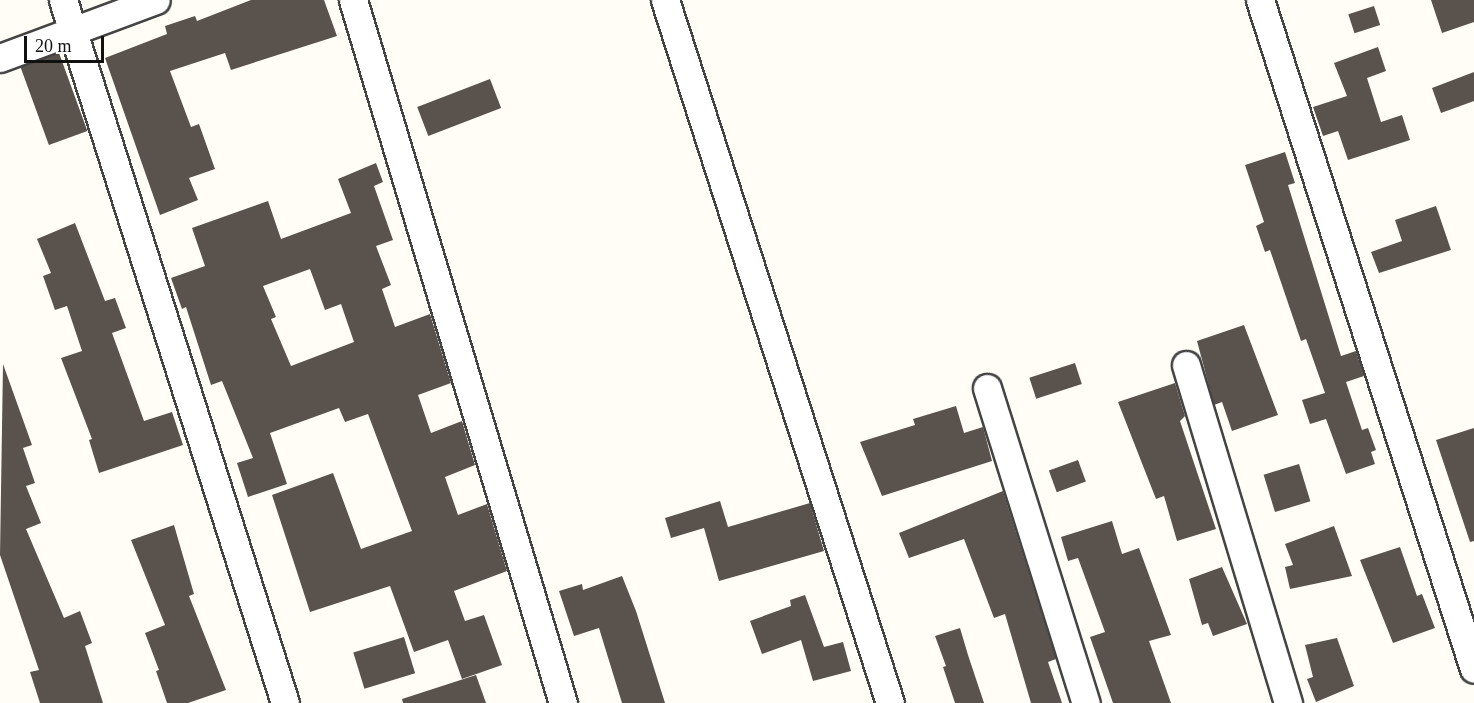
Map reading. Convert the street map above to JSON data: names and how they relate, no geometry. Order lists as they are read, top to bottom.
{
  "scale_bar": "20 m"
}
